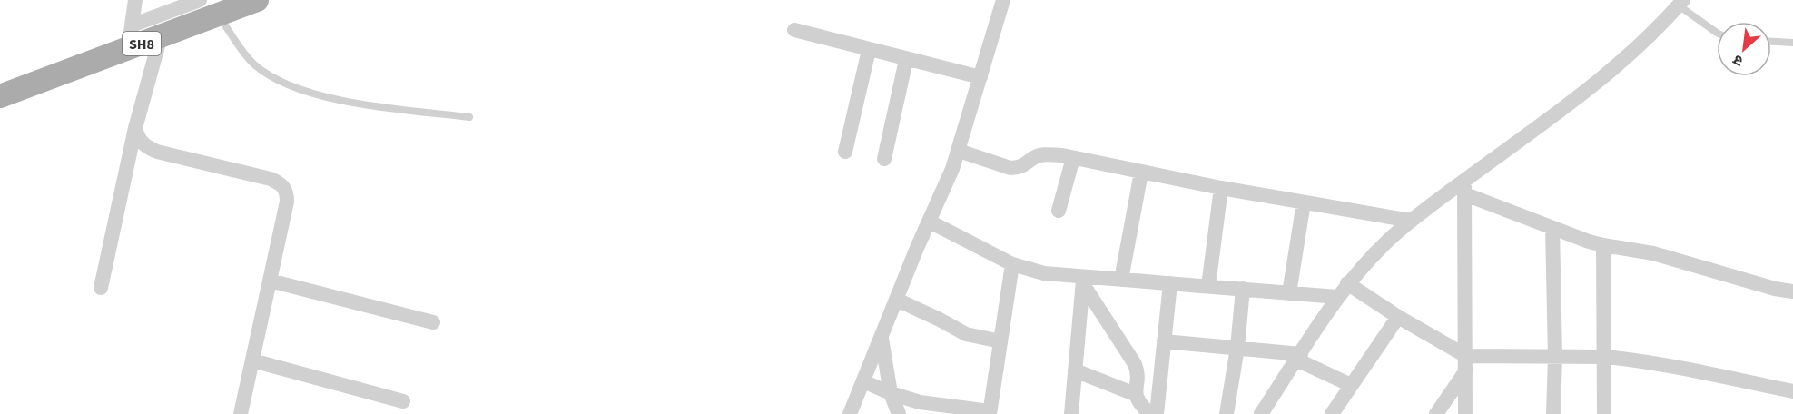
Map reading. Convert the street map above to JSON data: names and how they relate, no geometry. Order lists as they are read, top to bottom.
{
  "streets": {
    "main road": ["SH8"]
  },
  "north": "bottom left"
}
